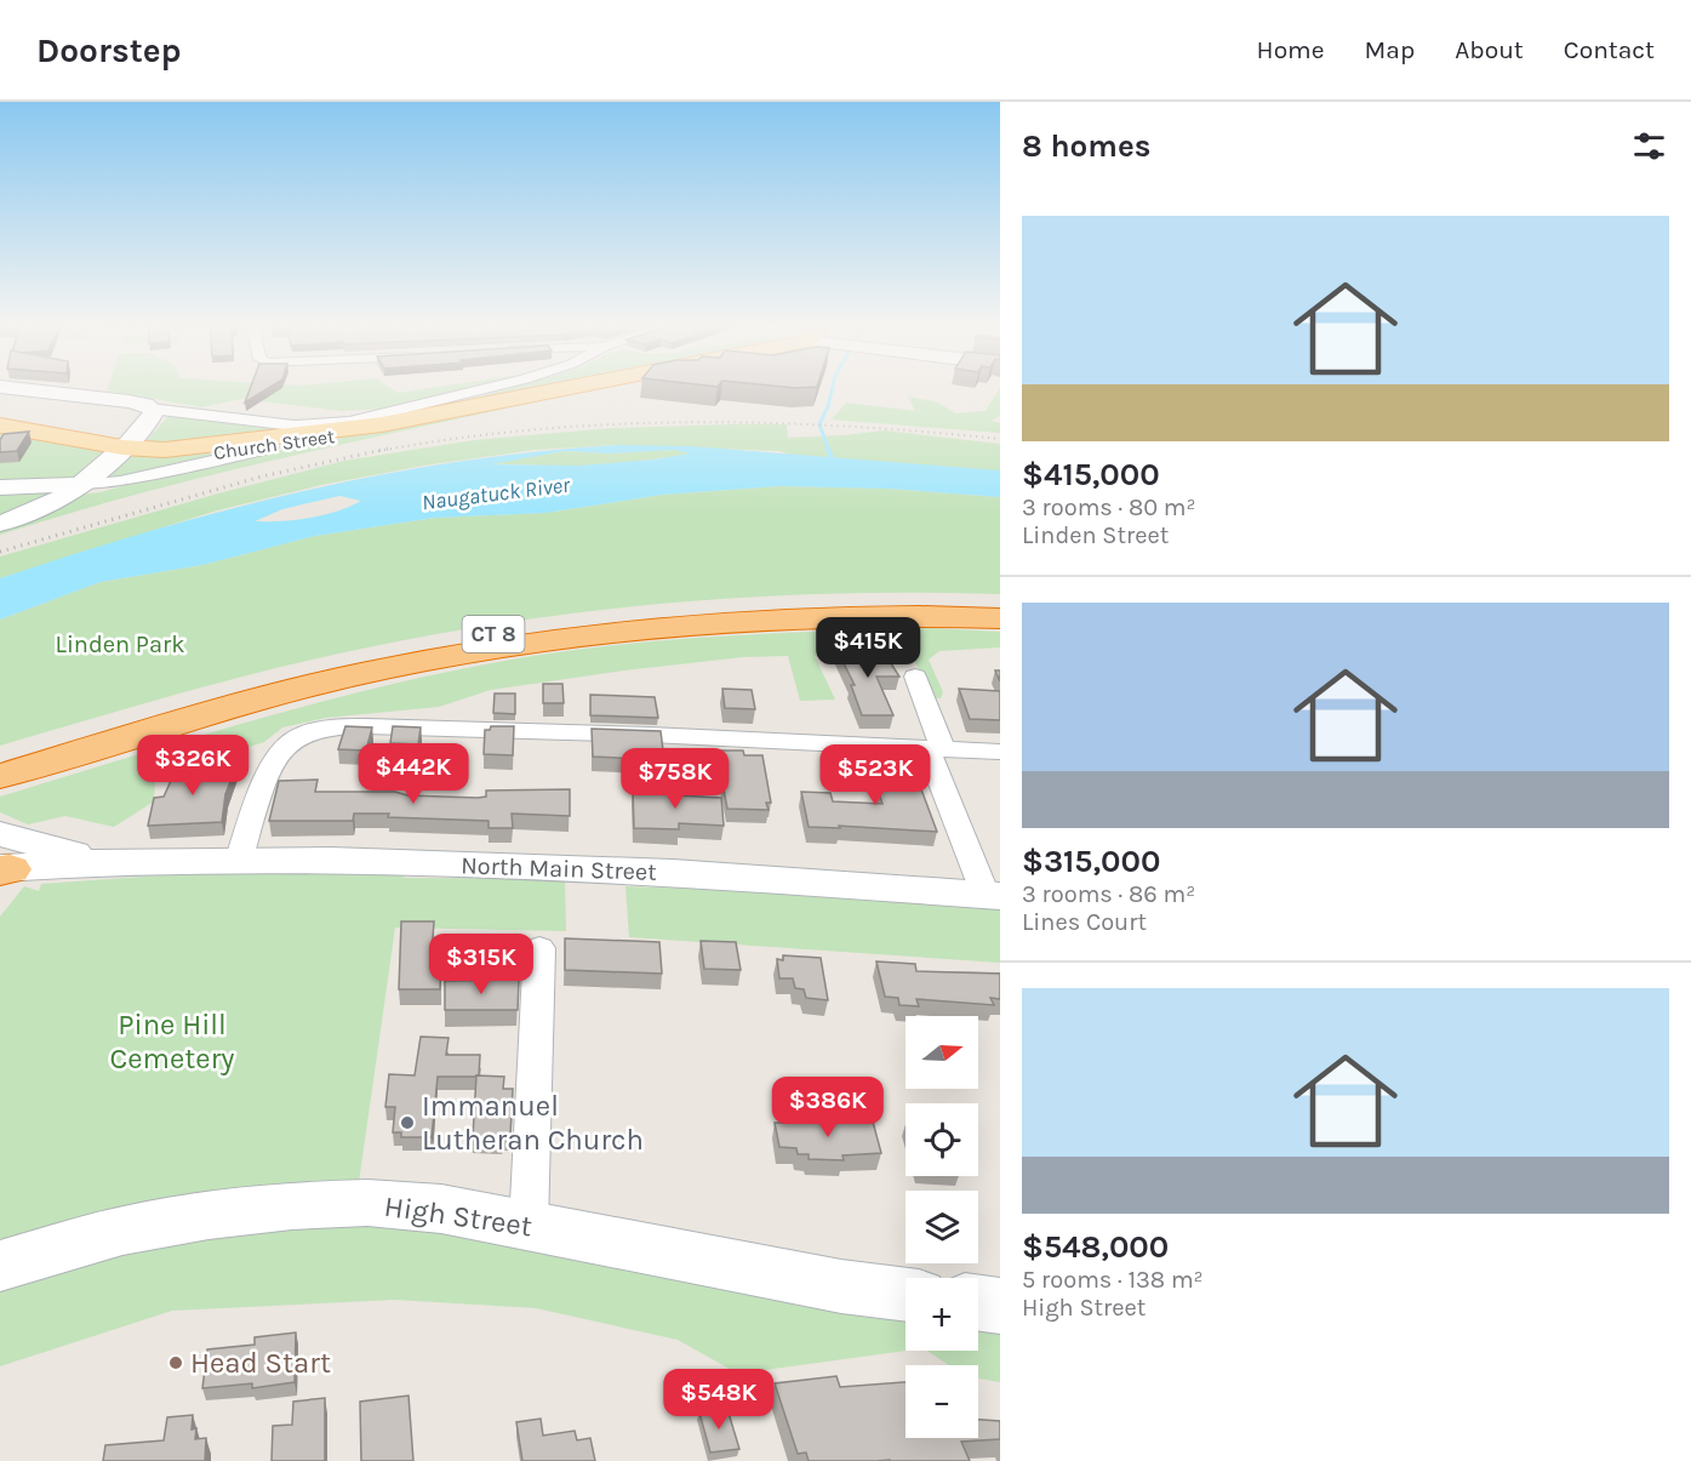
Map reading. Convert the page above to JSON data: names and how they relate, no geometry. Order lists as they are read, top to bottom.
{
  "streets": {
    "highway": ["CT 8"],
    "main road": ["Church Street"],
    "street": ["North Main Street", "High Street"]
  },
  "water": ["Naugatuck River"],
  "parks": ["Linden Park", "Pine Hill Cemetery"],
  "places": ["Immanuel Lutheran Church", "Head Start"],
  "north": "right",
  "page": {
    "header": "Doorstep",
    "nav": [
      "Home",
      "Map",
      "About",
      "Contact"
    ],
    "heading": "8 homes",
    "list": [
      {
        "name": "$415,000",
        "note": "3 rooms · 80 m² · Linden Street"
      },
      {
        "name": "$315,000",
        "note": "3 rooms · 86 m² · Lines Court"
      },
      {
        "name": "$548,000",
        "note": "5 rooms · 138 m² · High Street"
      }
    ],
    "price": [
      "$415K",
      "$326K",
      "$442K",
      "$523K",
      "$758K",
      "$315K",
      "$386K",
      "$548K"
    ],
    "map_buttons": ["+", "−"]
  }
}
